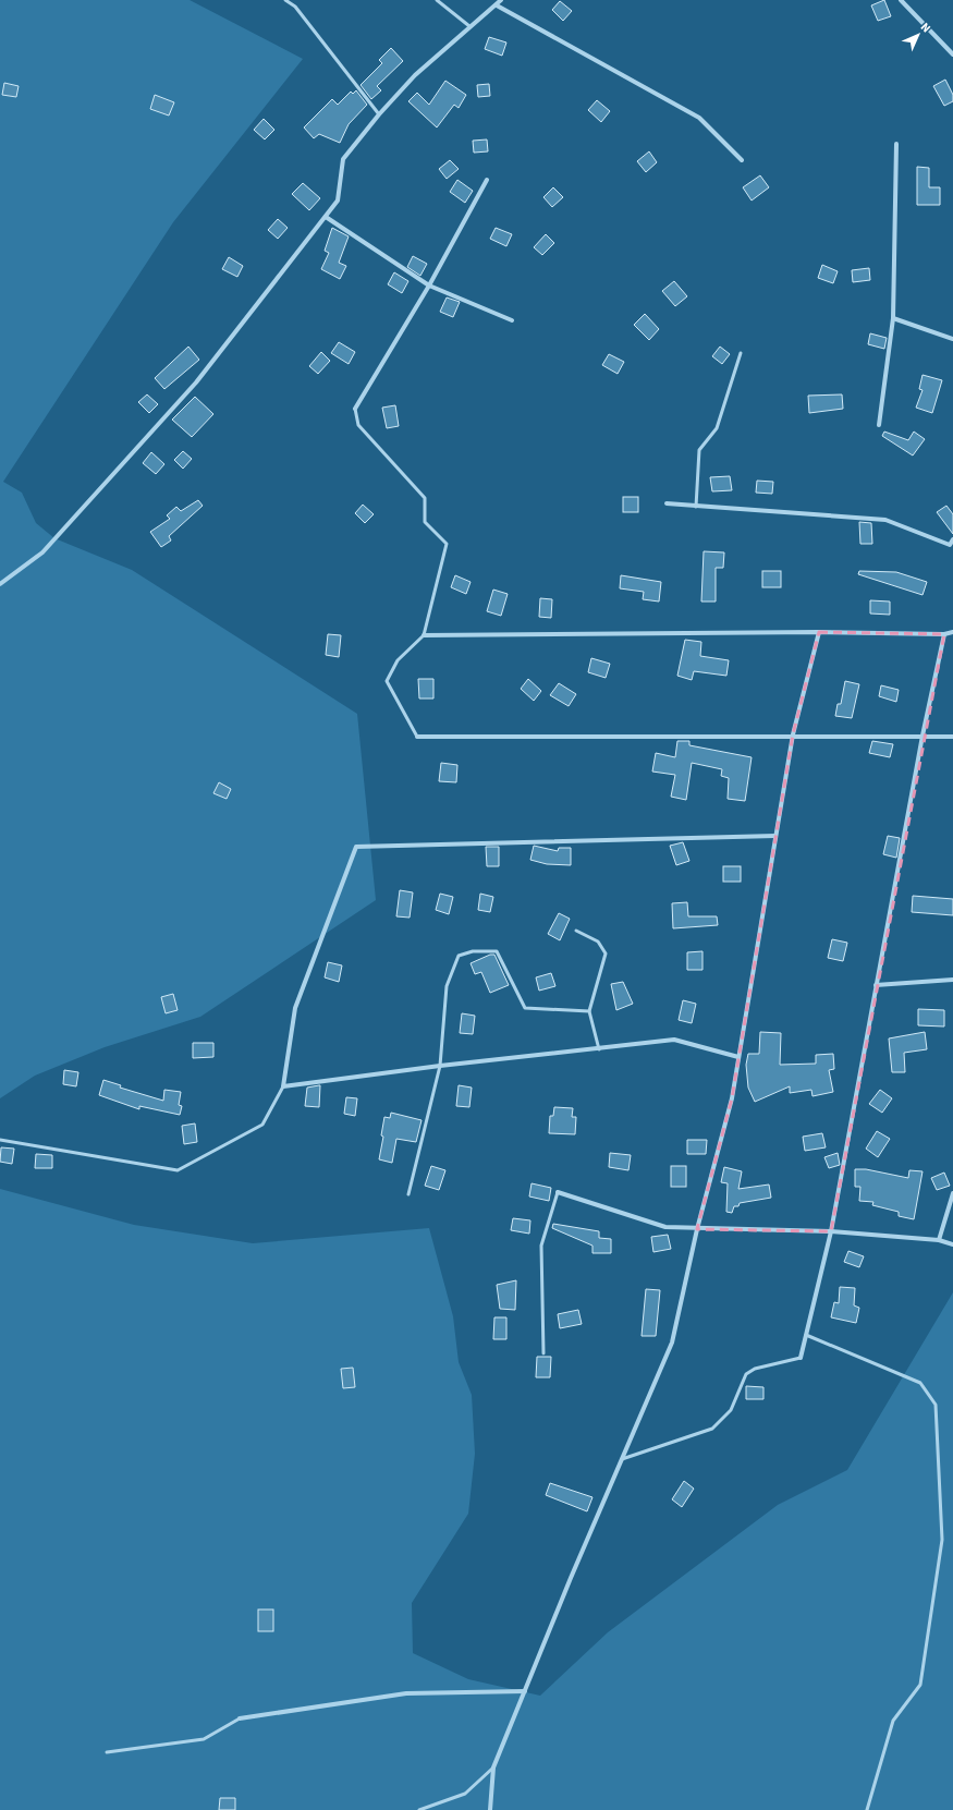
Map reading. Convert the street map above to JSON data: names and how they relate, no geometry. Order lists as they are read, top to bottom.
{
  "north": "top right"
}
